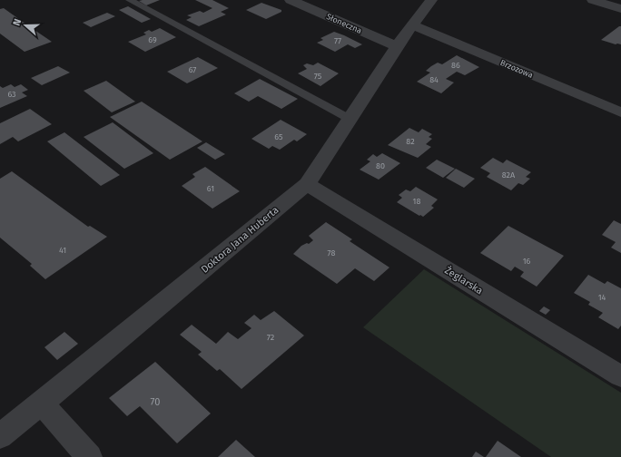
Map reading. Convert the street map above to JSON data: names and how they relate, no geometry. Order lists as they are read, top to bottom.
{
  "streets": {
    "street": [
      "Słoneczna",
      "Brzozowa",
      "Doktora Jana Huberta",
      "Żeglarska"
    ]
  },
  "crossings": [
    ["Słoneczna", "Doktora Jana Huberta"],
    ["Brzozowa", "Doktora Jana Huberta"],
    ["Doktora Jana Huberta", "Żeglarska"]
  ],
  "house_numbers": [
    "69",
    "77",
    "86",
    "67",
    "75",
    "84",
    "63",
    "65",
    "82",
    "80",
    "82A",
    "61",
    "18",
    "41",
    "78",
    "16",
    "14",
    "72",
    "70"
  ],
  "north": "left"
}
